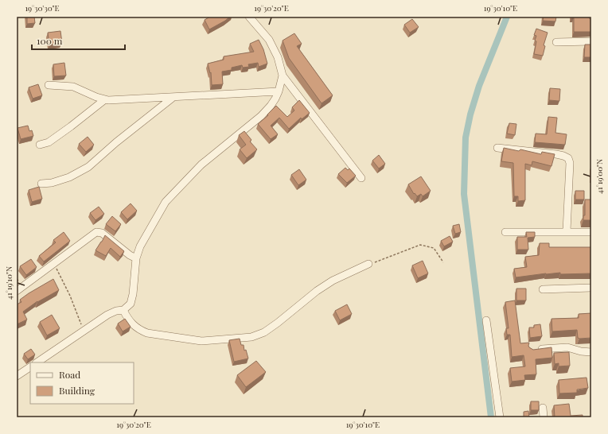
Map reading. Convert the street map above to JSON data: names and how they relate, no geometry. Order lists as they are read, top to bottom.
{
  "legend": ["Road", "Building"],
  "scale_bar": "100 m",
  "coordinates": [
    "19°30'30\"E",
    "19°30'20\"E",
    "19°30'10\"E",
    "41°19'00\"N",
    "41°19'10\"N"
  ]
}
